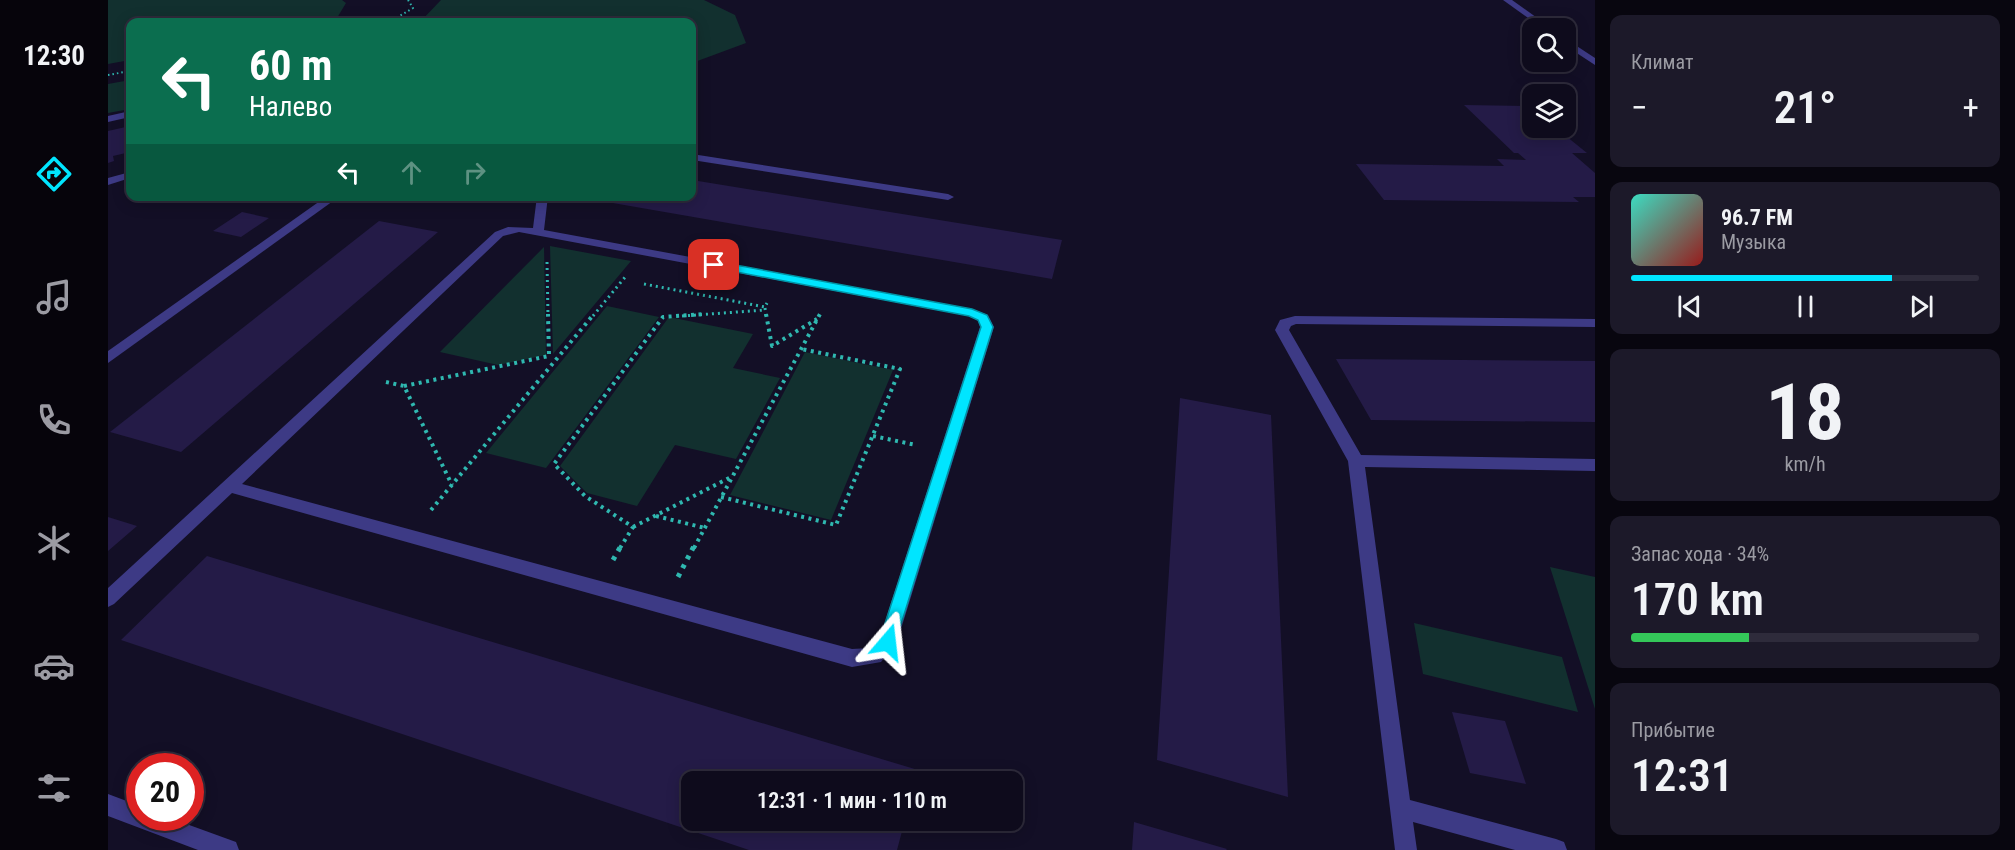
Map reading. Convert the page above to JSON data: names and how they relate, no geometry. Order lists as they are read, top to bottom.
{
  "page": {
    "tabs": "12:30",
    "tile": [
      "Климат",
      ["18", "km/h"],
      ["Запас хода · 34%", "170 km"],
      ["Прибытие", "12:31"]
    ],
    "turn": ["60 m", "Налево"],
    "heat": ["−", "21°", "+"],
    "song": ["96.7 FM", "Музыка"],
    "limit": "20",
    "trip": "12:31 · 1 мин · 110 m"
  }
}
